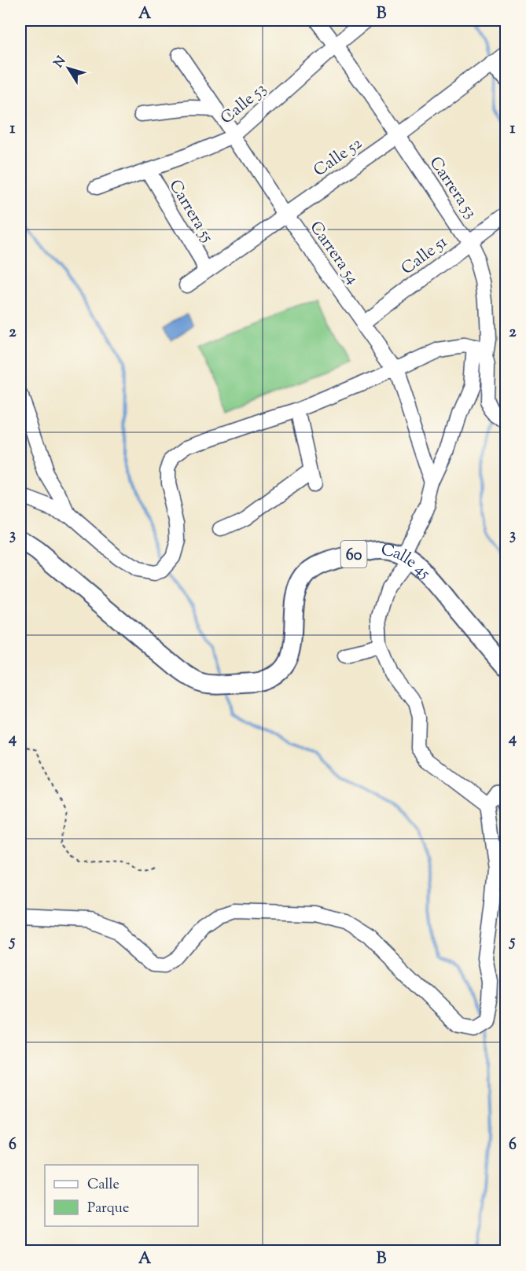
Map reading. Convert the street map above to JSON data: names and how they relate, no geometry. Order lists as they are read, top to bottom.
{
  "streets": {
    "main road": ["60", "Calle 45"],
    "street": [
      "Calle 53",
      "Calle 52",
      "Carrera 53",
      "Carrera 55",
      "Carrera 54",
      "Calle 51"
    ]
  },
  "crossings": [
    ["Calle 53", "Carrera 53"],
    ["Calle 53", "Carrera 55"],
    ["Calle 53", "Carrera 54"],
    ["Calle 52", "Carrera 53"],
    ["Calle 52", "Carrera 55"],
    ["Calle 52", "Carrera 54"],
    ["Carrera 53", "Calle 51"],
    ["Carrera 54", "Calle 51"]
  ],
  "legend": ["Calle", "Parque"],
  "north": "top left",
  "grid": {
    "columns": ["A", "B"],
    "rows": [
      "1",
      "2",
      "3",
      "4",
      "5",
      "6"
    ]
  }
}
